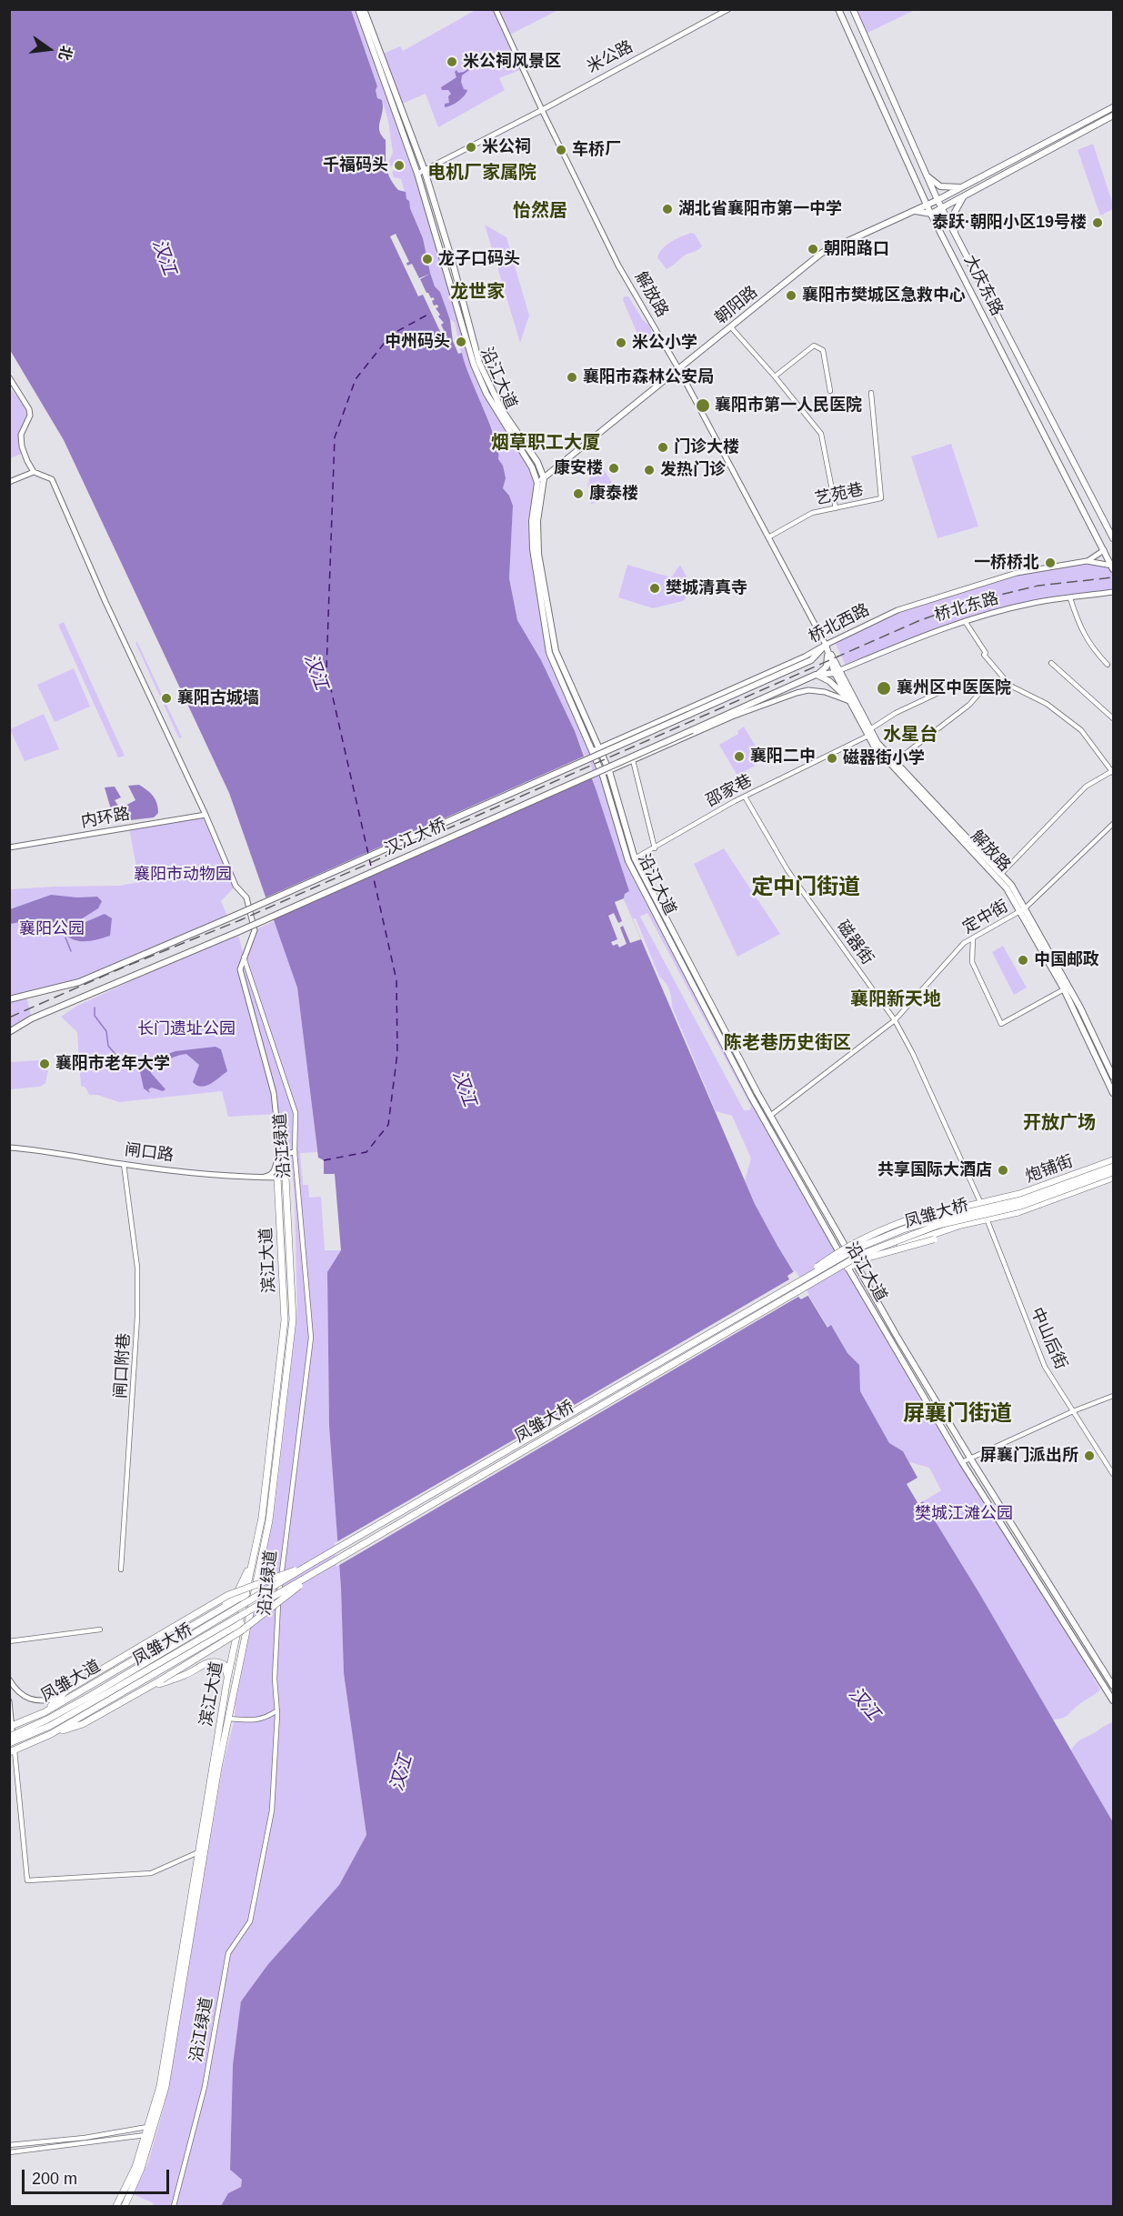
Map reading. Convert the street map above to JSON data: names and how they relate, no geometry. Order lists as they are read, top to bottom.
{
  "streets": {
    "main road": [
      "大庆东路",
      "解放路",
      "朝阳路",
      "沿江大道",
      "汉江大桥",
      "炮铺街",
      "凤雏大桥",
      "滨江大道",
      "凤雏大道"
    ],
    "street": [
      "米公路",
      "艺苑巷",
      "桥北东路",
      "桥北西路",
      "邵家巷",
      "内环路",
      "定中街",
      "磁器街",
      "沿江绿道",
      "闸口路",
      "中山后街",
      "闸口附巷"
    ]
  },
  "crossings": [
    ["米公路", "解放路"],
    ["米公路", "沿江大道"],
    ["大庆东路", "朝阳路"],
    ["大庆东路", "桥北西路"],
    ["解放路", "朝阳路"],
    ["解放路", "艺苑巷"],
    ["解放路", "桥北东路"],
    ["解放路", "桥北西路"],
    ["解放路", "邵家巷"],
    ["解放路", "汉江大桥"],
    ["解放路", "定中街"],
    ["朝阳路", "沿江大道"],
    ["沿江大道", "桥北西路"],
    ["沿江大道", "邵家巷"],
    ["沿江大道", "定中街"],
    ["沿江大道", "炮铺街"],
    ["桥北东路", "汉江大桥"],
    ["桥北西路", "汉江大桥"],
    ["邵家巷", "磁器街"],
    ["定中街", "磁器街"],
    ["磁器街", "炮铺街"],
    ["磁器街", "中山后街"],
    ["闸口路", "滨江大道"],
    ["闸口路", "闸口附巷"],
    ["炮铺街", "中山后街"],
    ["滨江大道", "凤雏大道"]
  ],
  "districts": [
    "电机厂家属院",
    "怡然居",
    "龙世家",
    "烟草职工大厦",
    "水星台",
    "定中门街道",
    "襄阳新天地",
    "陈老巷历史街区",
    "开放广场",
    "屏襄门街道"
  ],
  "water": ["汉江"],
  "parks": [
    "襄阳市动物园",
    "襄阳公园",
    "长门遗址公园",
    "樊城江滩公园"
  ],
  "places": [
    "米公祠风景区",
    "米公祠",
    "车桥厂",
    "千福码头",
    "湖北省襄阳市第一中学",
    "泰跃·朝阳小区19号楼",
    "朝阳路口",
    "龙子口码头",
    "襄阳市樊城区急救中心",
    "中州码头",
    "米公小学",
    "襄阳市森林公安局",
    "襄阳市第一人民医院",
    "门诊大楼",
    "康安楼",
    "发热门诊",
    "康泰楼",
    "一桥桥北",
    "樊城清真寺",
    "襄州区中医医院",
    "襄阳古城墙",
    "襄阳二中",
    "磁器街小学",
    "中国邮政",
    "襄阳市老年大学",
    "共享国际大酒店",
    "屏襄门派出所"
  ],
  "scale_bar": "200 m",
  "north": "right"
}
